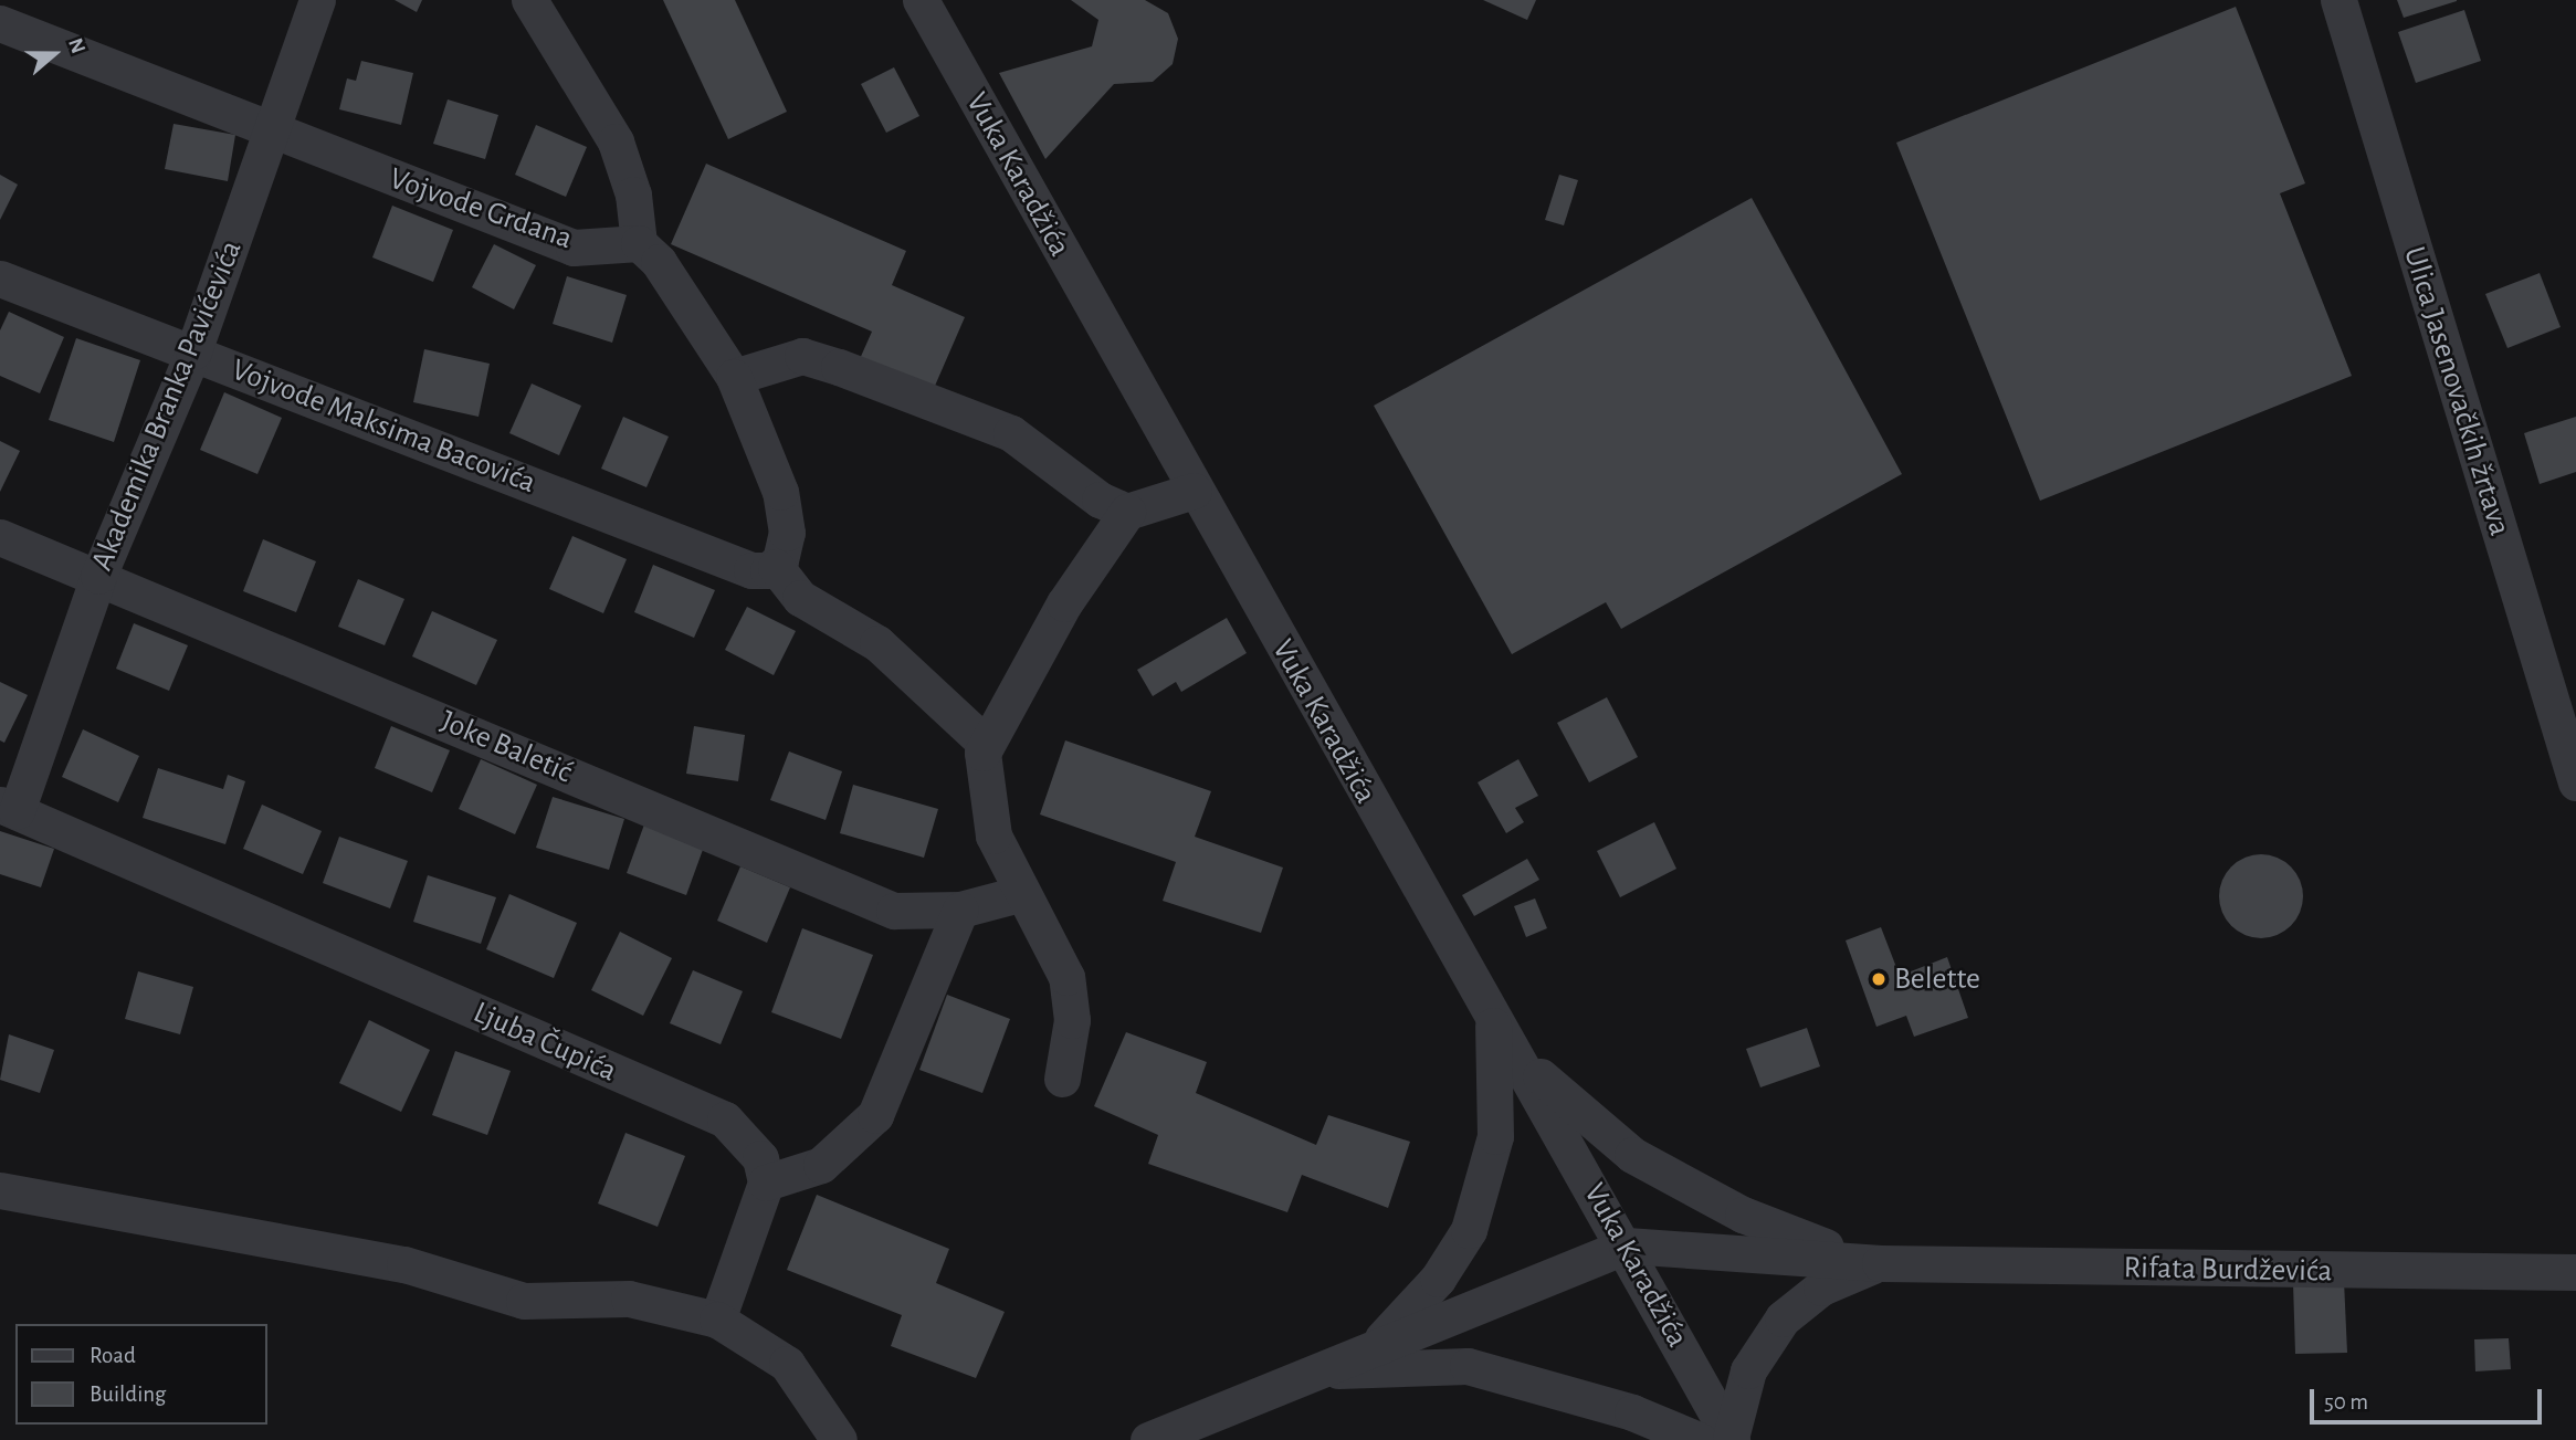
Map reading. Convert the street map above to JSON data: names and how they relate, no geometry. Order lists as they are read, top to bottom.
{
  "streets": {
    "street": [
      "Vuka Karadžića",
      "Vojvode Grdana",
      "Ulica Jasenovačkih žrtava",
      "Akademika Branka Pavićevića",
      "Vojvode Maksima Bacovića",
      "Joke Baletić",
      "Ljuba Čupića",
      "Rifata Burdževića"
    ]
  },
  "crossings": [
    ["Vojvode Grdana", "Akademika Branka Pavićevića"],
    ["Akademika Branka Pavićevića", "Vojvode Maksima Bacovića"],
    ["Akademika Branka Pavićevića", "Joke Baletić"],
    ["Akademika Branka Pavićevića", "Ljuba Čupića"]
  ],
  "places": ["Belette"],
  "legend": ["Road", "Building"],
  "scale_bar": "50 m",
  "north": "right"
}
